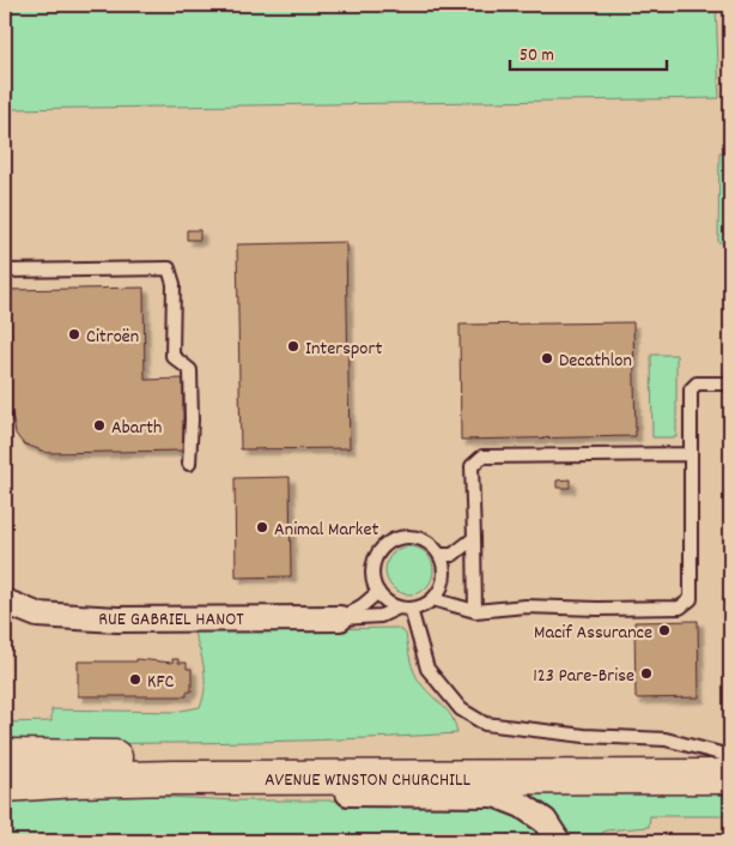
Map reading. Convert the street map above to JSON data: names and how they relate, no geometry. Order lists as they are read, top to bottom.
{
  "streets": {
    "main road": ["AVENUE WINSTON CHURCHILL"],
    "street": ["RUE GABRIEL HANOT"]
  },
  "places": [
    "Citroën",
    "Intersport",
    "Decathlon",
    "Abarth",
    "Animal Market",
    "Macif Assurance",
    "123 Pare-Brise",
    "KFC"
  ],
  "scale_bar": "50 m"
}
